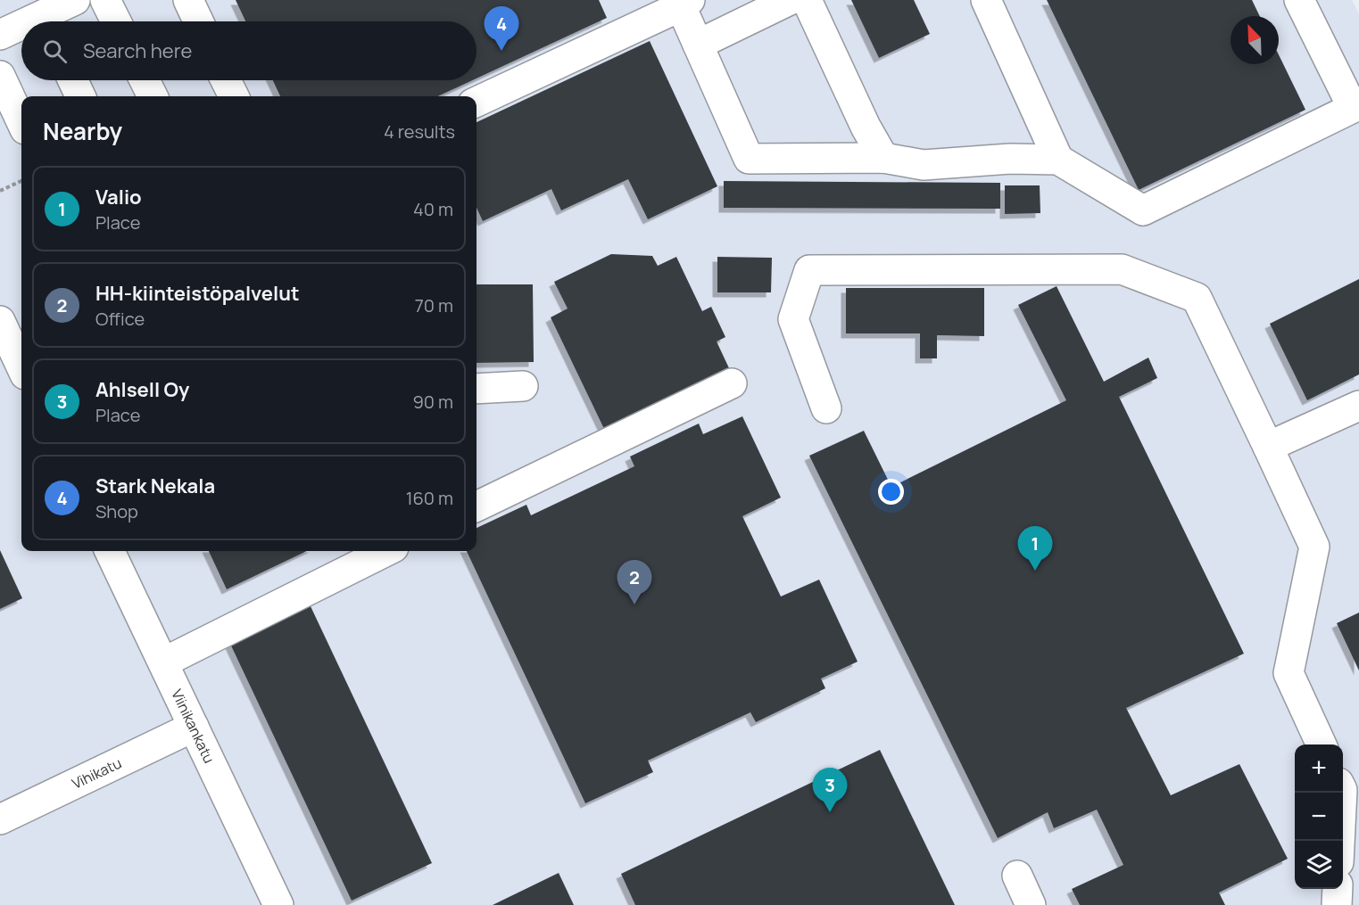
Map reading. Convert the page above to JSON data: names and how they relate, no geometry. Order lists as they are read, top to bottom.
{
  "streets": {
    "main road": ["Viinikankatu", "Vihikatu"]
  },
  "crossings": [
    ["Viinikankatu", "Vihikatu"]
  ],
  "north": "top left",
  "page": {
    "pins": [
      "4",
      "1",
      "2",
      "3"
    ],
    "search": "Search here",
    "heading": ["Nearby", "4 results"],
    "list": [
      {
        "mark": "1",
        "name": "Valio",
        "note": "Place",
        "value": "40 m"
      },
      {
        "mark": "2",
        "name": "HH-kiinteistöpalvelut",
        "note": "Office",
        "value": "70 m"
      },
      {
        "mark": "3",
        "name": "Ahlsell Oy",
        "note": "Place",
        "value": "90 m"
      },
      {
        "mark": "4",
        "name": "Stark Nekala",
        "note": "Shop",
        "value": "160 m"
      }
    ],
    "map_buttons": ["+", "−"]
  }
}
